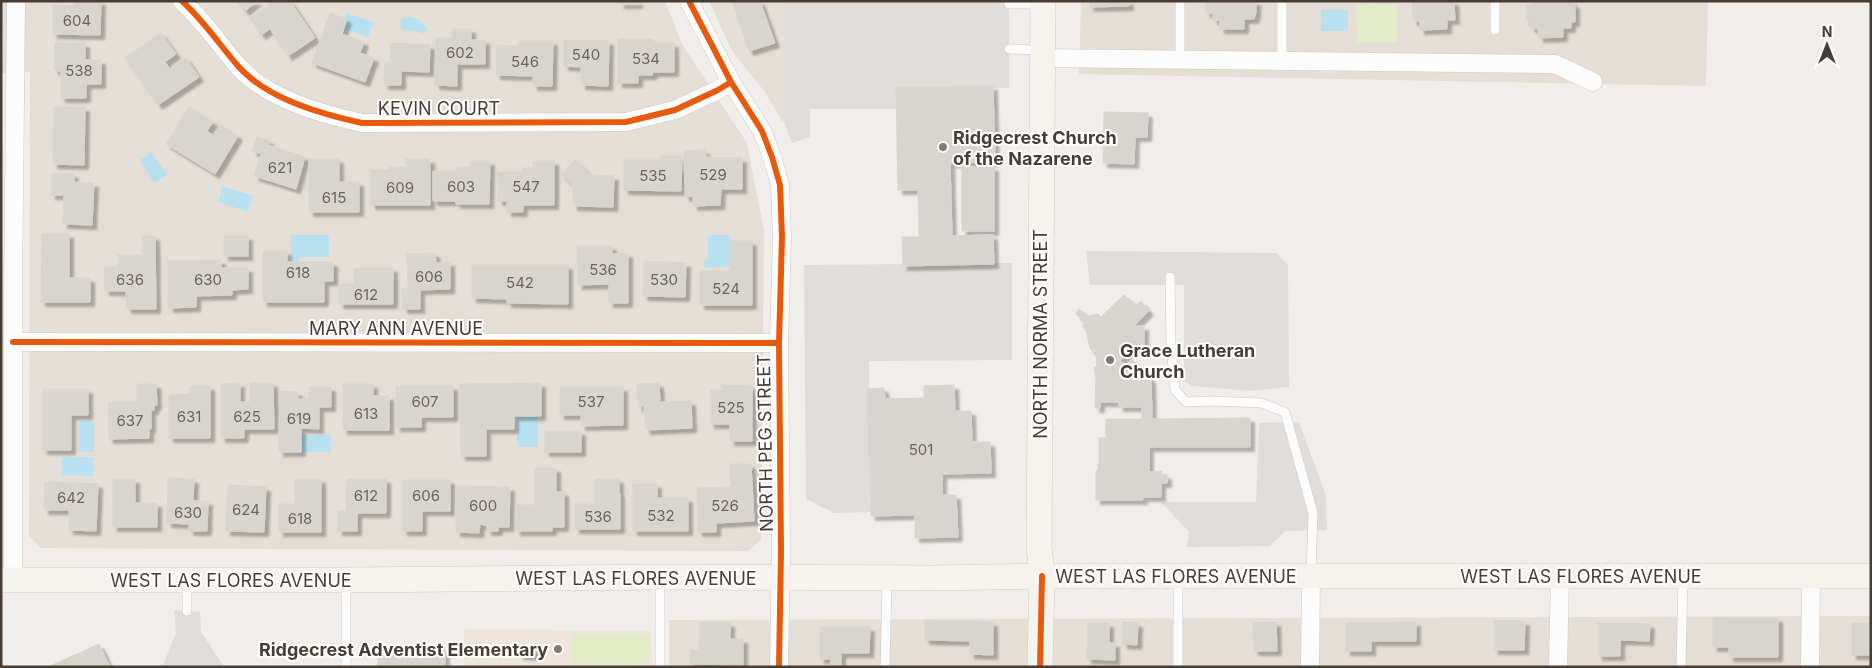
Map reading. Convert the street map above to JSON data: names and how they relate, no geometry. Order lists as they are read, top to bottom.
{
  "streets": {
    "main road": ["NORTH NORMA STREET", "WEST LAS FLORES AVENUE"],
    "street": ["KEVIN COURT", "MARY ANN AVENUE", "NORTH PEG STREET"]
  },
  "crossings": [
    ["KEVIN COURT", "NORTH PEG STREET"],
    ["MARY ANN AVENUE", "NORTH PEG STREET"],
    ["NORTH NORMA STREET", "WEST LAS FLORES AVENUE"],
    ["NORTH PEG STREET", "WEST LAS FLORES AVENUE"]
  ],
  "places": ["Ridgecrest Church of the Nazarene", "Grace Lutheran Church", "Ridgecrest Adventist Elementary"],
  "house_numbers": [
    "604",
    "602",
    "540",
    "534",
    "546",
    "538",
    "621",
    "529",
    "535",
    "603",
    "547",
    "609",
    "615",
    "536",
    "618",
    "606",
    "636",
    "630",
    "530",
    "542",
    "524",
    "612",
    "607",
    "537",
    "525",
    "613",
    "631",
    "625",
    "619",
    "637",
    "501",
    "612",
    "606",
    "642",
    "600",
    "526",
    "624",
    "630",
    "532",
    "536",
    "618"
  ],
  "north": "top"
}
